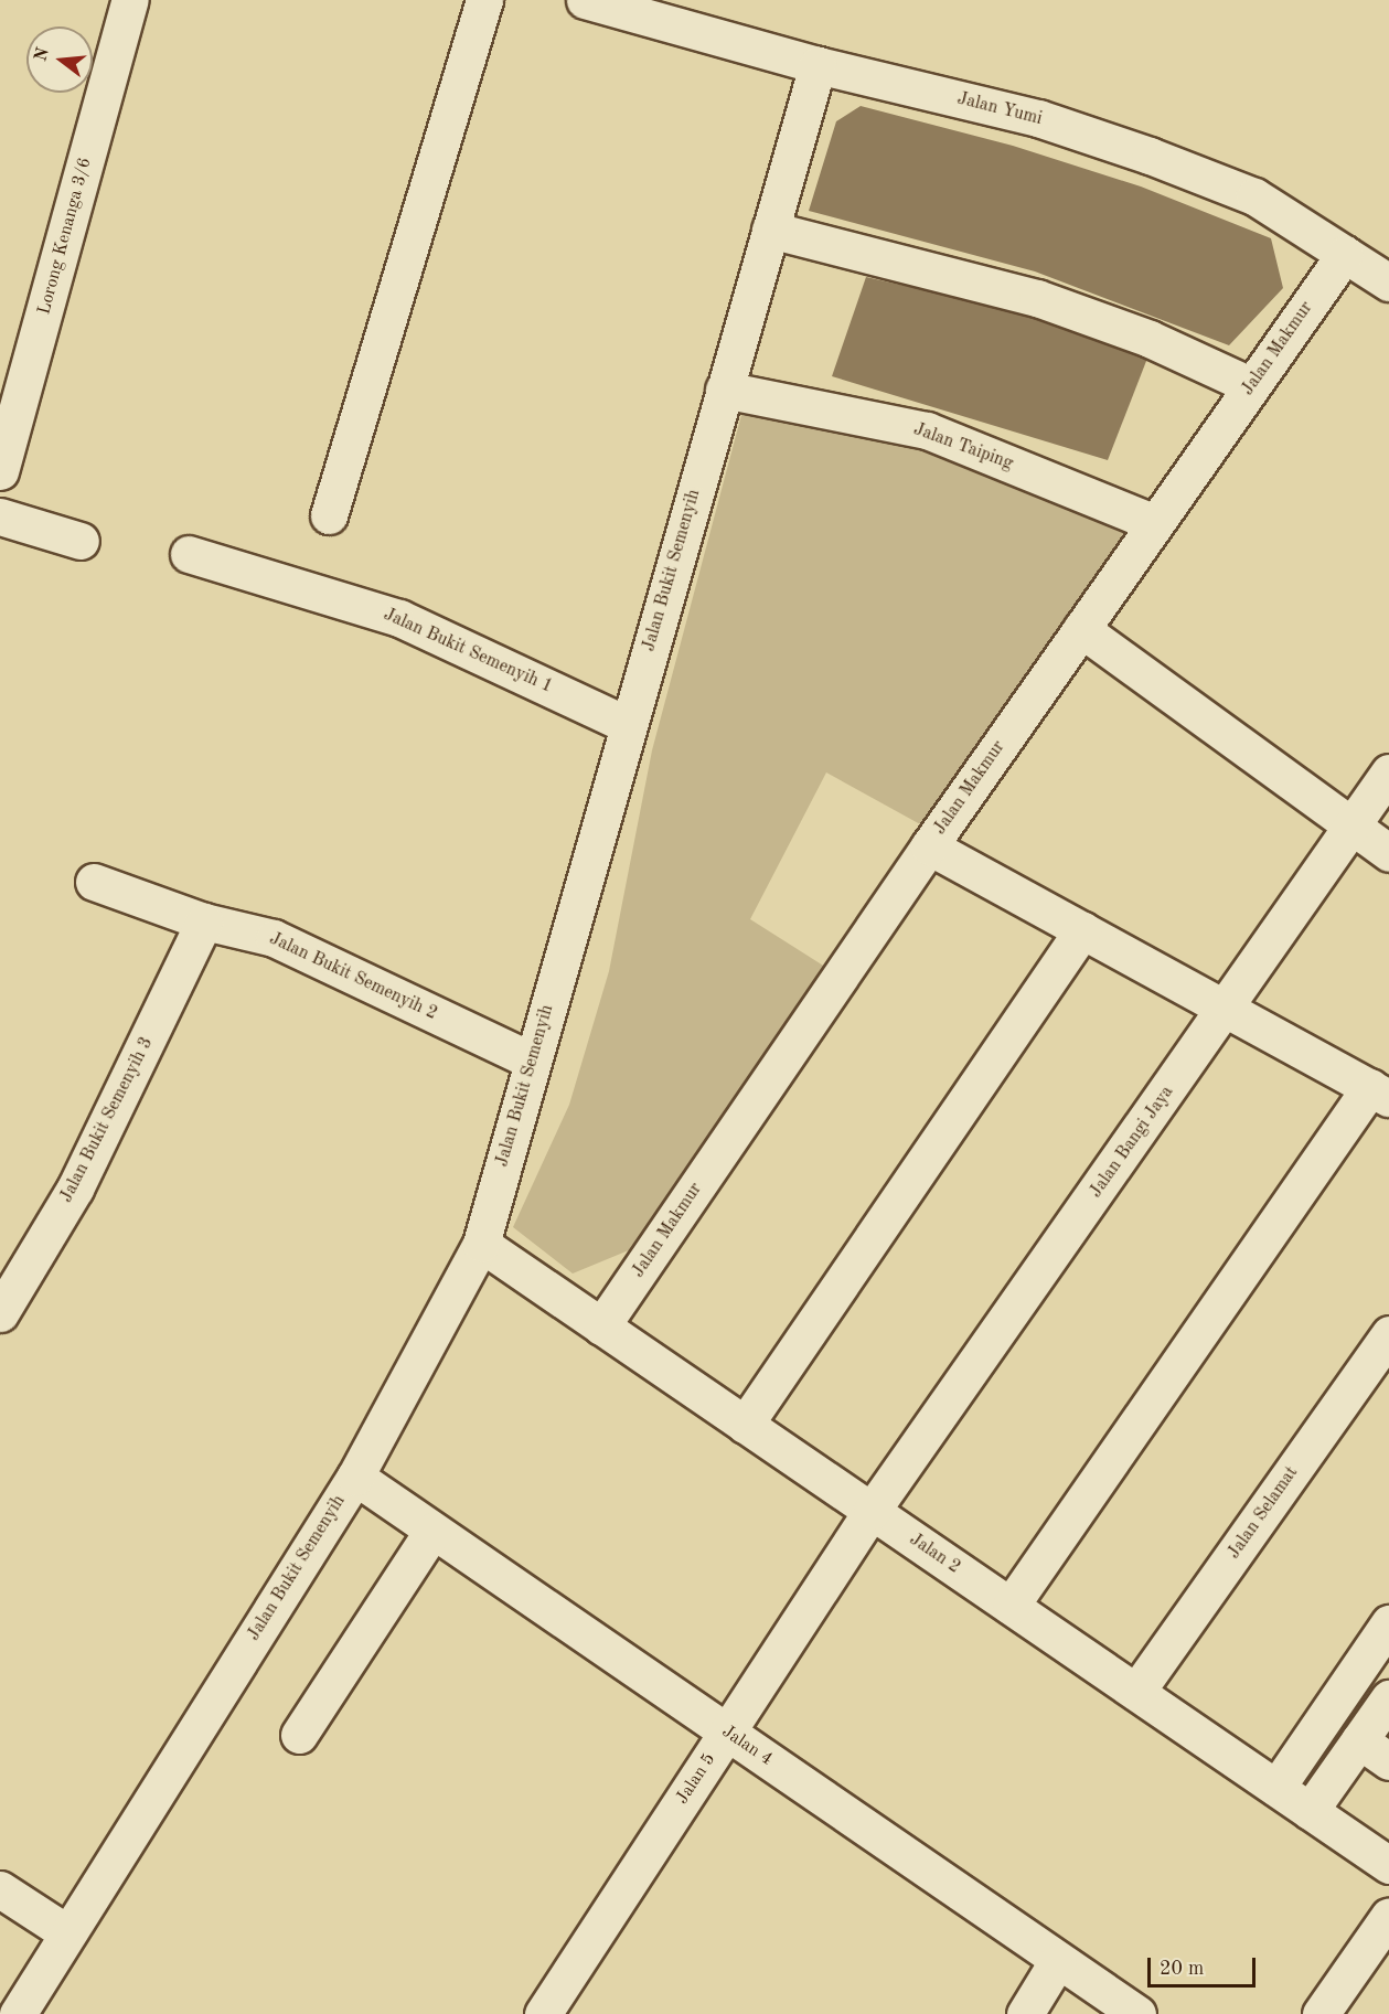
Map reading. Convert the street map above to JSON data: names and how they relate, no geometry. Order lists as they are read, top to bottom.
{
  "streets": {
    "street": [
      "Jalan Yumi",
      "Lorong Kenanga 3/6",
      "Jalan Makmur",
      "Jalan Taiping",
      "Jalan Bukit Semenyih",
      "Jalan Bukit Semenyih 1",
      "Jalan Bukit Semenyih 2",
      "Jalan Bukit Semenyih 3",
      "Jalan Bangi Jaya",
      "Jalan Selamat",
      "Jalan 2",
      "Jalan 4",
      "Jalan 5"
    ]
  },
  "crossings": [
    ["Jalan Yumi", "Jalan Makmur"],
    ["Jalan Yumi", "Jalan Bukit Semenyih"],
    ["Jalan Makmur", "Jalan Taiping"],
    ["Jalan Makmur", "Jalan 2"],
    ["Jalan Taiping", "Jalan Bukit Semenyih"],
    ["Jalan Bukit Semenyih", "Jalan Bukit Semenyih 1"],
    ["Jalan Bukit Semenyih", "Jalan Bukit Semenyih 2"],
    ["Jalan Bukit Semenyih", "Jalan 2"],
    ["Jalan Bukit Semenyih", "Jalan 4"],
    ["Jalan Bukit Semenyih 2", "Jalan Bukit Semenyih 3"],
    ["Jalan Bangi Jaya", "Jalan 2"],
    ["Jalan Bangi Jaya", "Jalan 5"],
    ["Jalan Selamat", "Jalan 2"],
    ["Jalan 2", "Jalan 5"],
    ["Jalan 4", "Jalan 5"]
  ],
  "scale_bar": "20 m",
  "north": "left"
}
